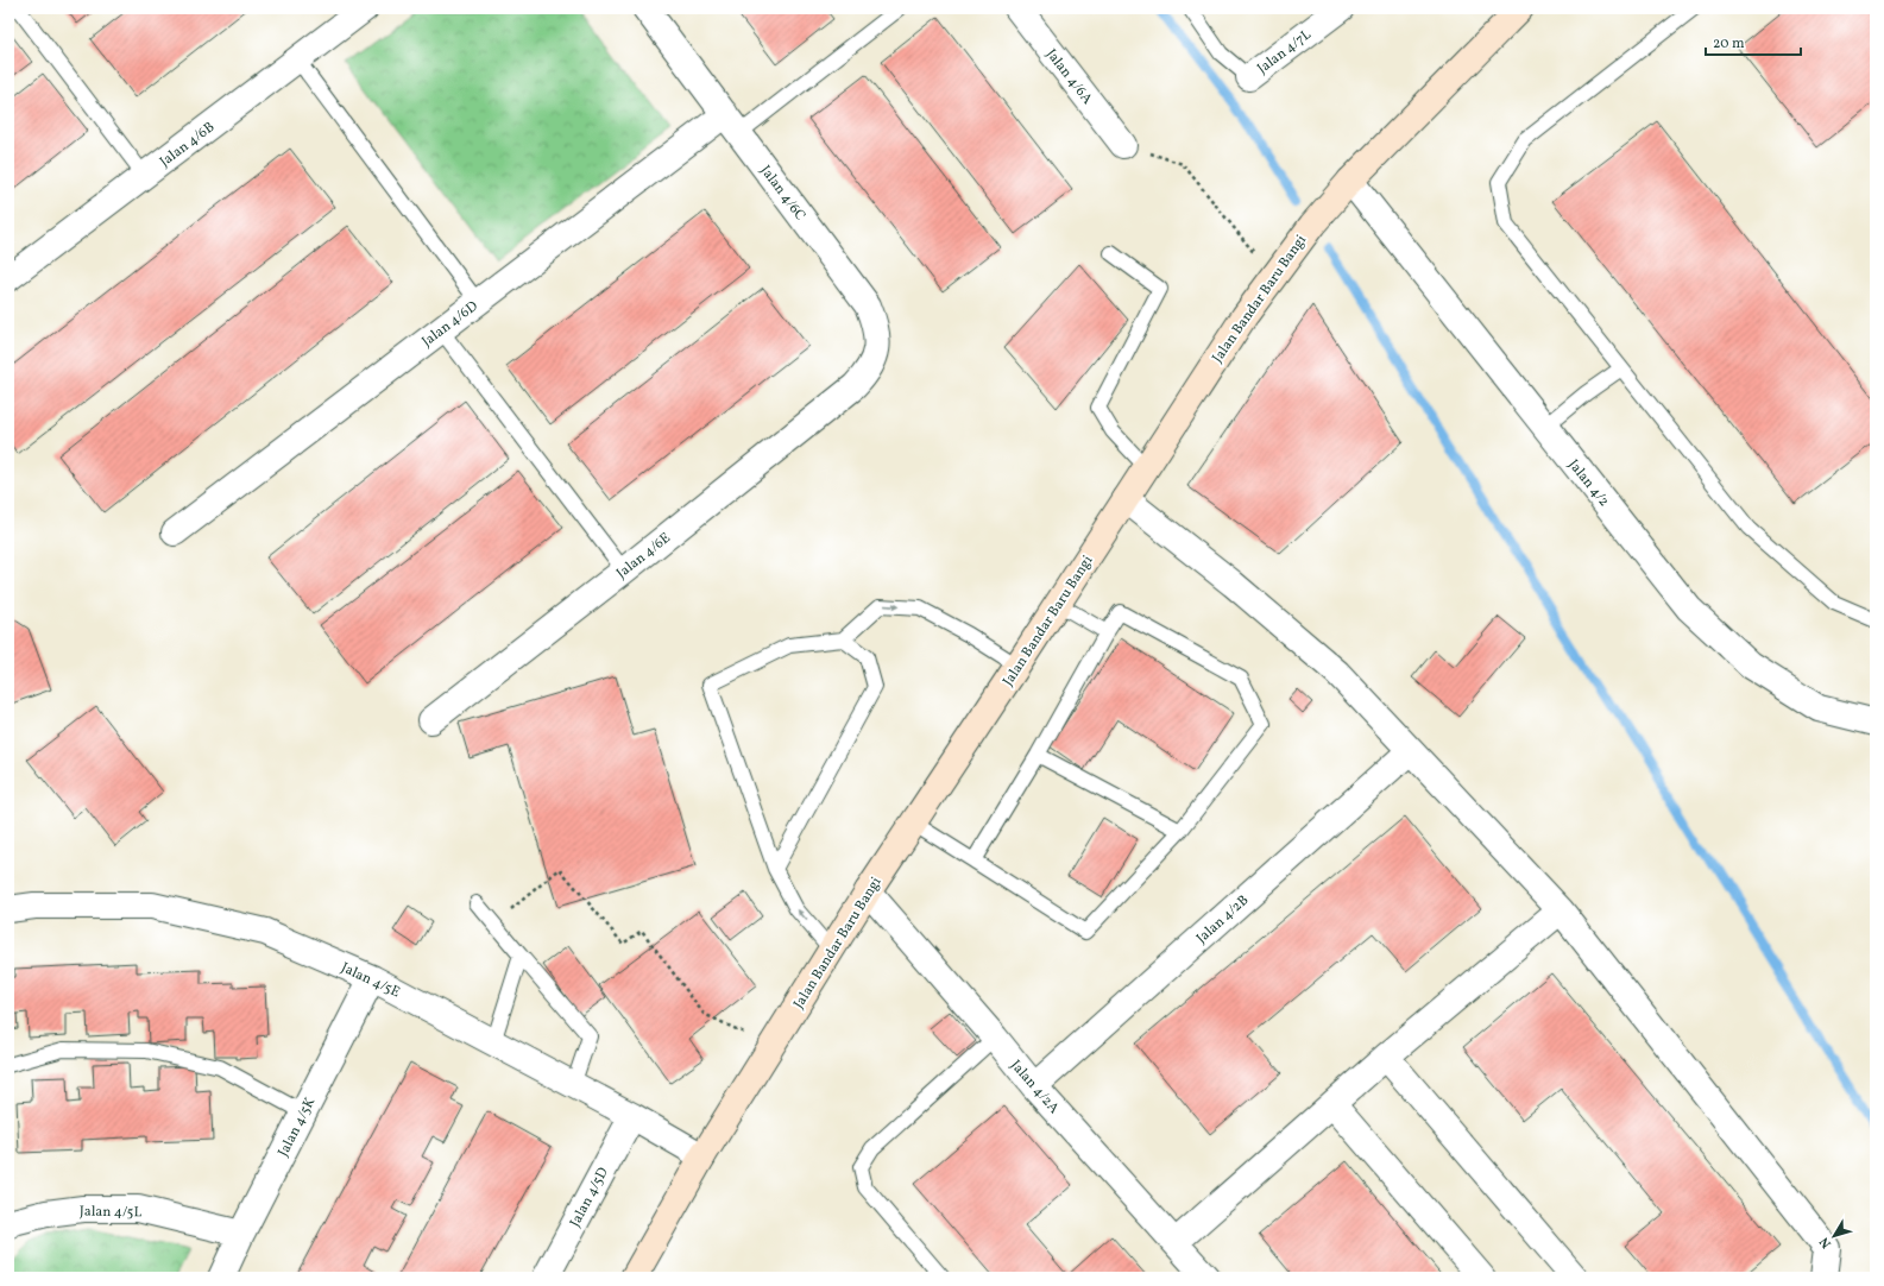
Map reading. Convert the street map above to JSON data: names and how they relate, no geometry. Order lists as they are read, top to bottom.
{
  "streets": {
    "street": [
      "Jalan 4/7L",
      "Jalan 4/6A",
      "Jalan 4/6B",
      "Jalan 4/6C",
      "Jalan Bandar Baru Bangi",
      "Jalan 4/6D",
      "Jalan 4/2",
      "Jalan 4/6E",
      "Jalan 4/2B",
      "Jalan 4/5E",
      "Jalan 4/2A",
      "Jalan 4/5K",
      "Jalan 4/5D",
      "Jalan 4/5L"
    ]
  },
  "crossings": [
    ["Jalan 4/6C", "Jalan 4/6D"],
    ["Jalan 4/6C", "Jalan 4/6E"],
    ["Jalan Bandar Baru Bangi", "Jalan 4/2"],
    ["Jalan Bandar Baru Bangi", "Jalan 4/5E"],
    ["Jalan Bandar Baru Bangi", "Jalan 4/2A"],
    ["Jalan 4/2B", "Jalan 4/2A"],
    ["Jalan 4/5E", "Jalan 4/5K"],
    ["Jalan 4/5E", "Jalan 4/5D"],
    ["Jalan 4/5K", "Jalan 4/5L"]
  ],
  "scale_bar": "20 m",
  "north": "bottom left"
}
